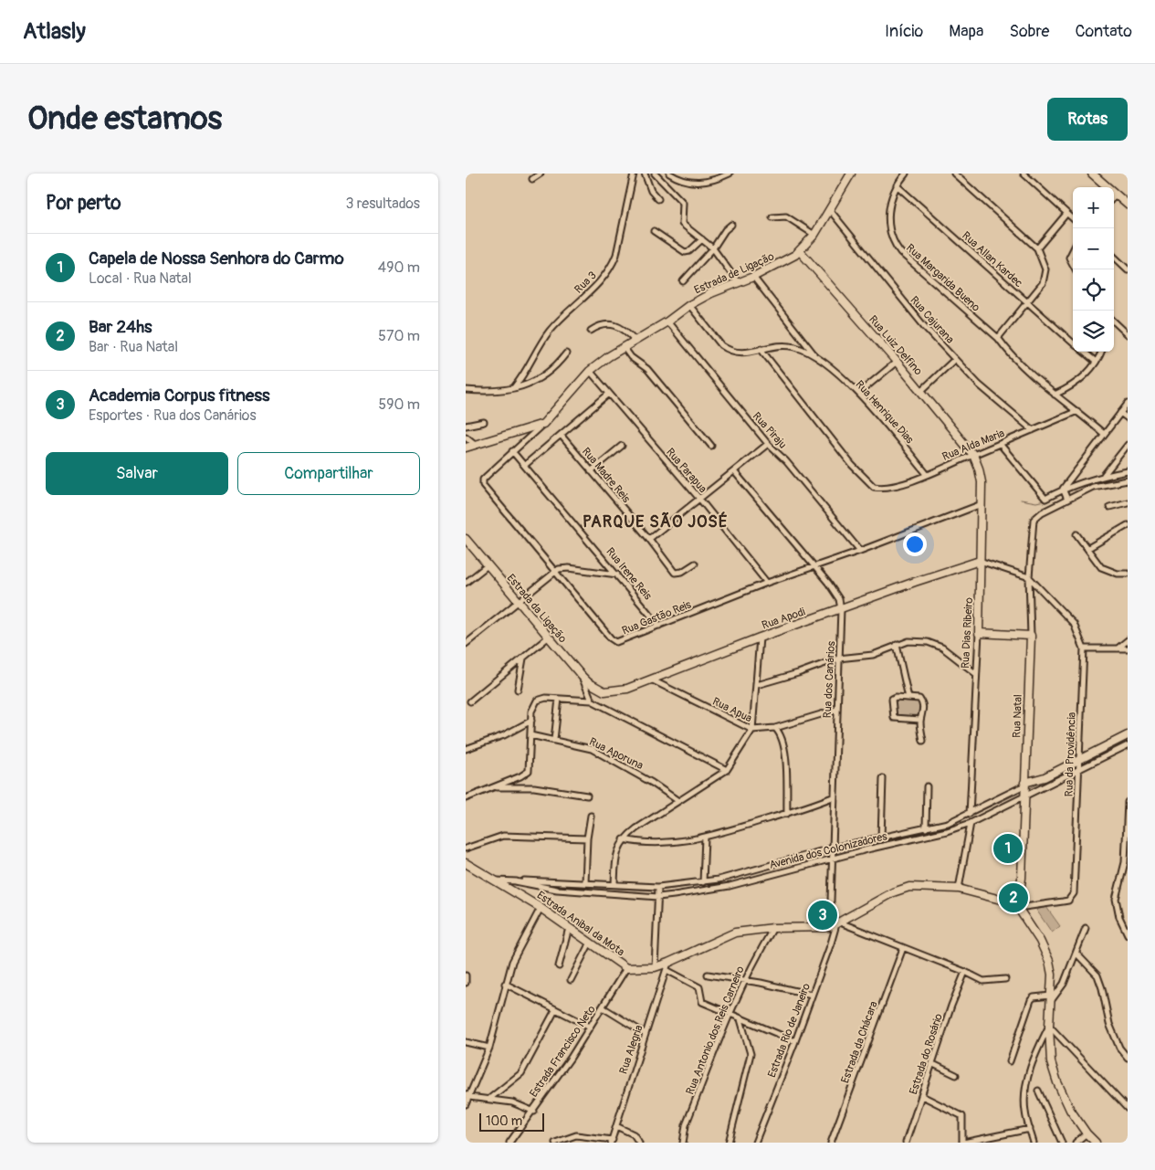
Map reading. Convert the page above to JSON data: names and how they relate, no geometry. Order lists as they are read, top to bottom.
{
  "streets": {
    "street": [
      "Rua Allan Kardec",
      "Estrada de Ligação",
      "Rua Margarida Bueno",
      "Rua 3",
      "Rua Cajurana",
      "Rua Luiz Delfino",
      "Rua Henrique Dias",
      "Rua Piraju",
      "Rua Alda Maria",
      "Rua Parapua",
      "Rua Madre Reis",
      "Rua Irene Reis",
      "Estrada da Ligação",
      "Rua Gastão Reis",
      "Rua Apodi",
      "Rua Dias Ribeiro",
      "Rua dos Canários",
      "Rua Apua",
      "Rua Natal",
      "Rua Aporuna",
      "Rua da Providência",
      "Avenida dos Colonizadores",
      "Estrada Anibal da Mota",
      "Rua Antonio dos Reis Carneiro",
      "Estrada Rio de Janeiro",
      "Estrada da Chácara",
      "Rua Alegria",
      "Estrada Francisco Neto",
      "Estrada do Rosário"
    ]
  },
  "crossings": [
    ["Rua Allan Kardec", "Rua Margarida Bueno"],
    ["Estrada de Ligação", "Rua Cajurana"],
    ["Estrada de Ligação", "Rua Luiz Delfino"],
    ["Estrada de Ligação", "Rua Henrique Dias"],
    ["Estrada de Ligação", "Rua Piraju"],
    ["Estrada de Ligação", "Rua Parapua"],
    ["Estrada de Ligação", "Rua Irene Reis"],
    ["Estrada de Ligação", "Rua Gastão Reis"],
    ["Rua Margarida Bueno", "Rua Alda Maria"],
    ["Rua Cajurana", "Rua Alda Maria"],
    ["Rua Luiz Delfino", "Rua Alda Maria"],
    ["Rua Luiz Delfino", "Rua Dias Ribeiro"],
    ["Rua Henrique Dias", "Rua Alda Maria"],
    ["Rua Piraju", "Rua Gastão Reis"],
    ["Rua Alda Maria", "Rua Dias Ribeiro"],
    ["Rua Parapua", "Rua Gastão Reis"],
    ["Rua Irene Reis", "Rua Gastão Reis"],
    ["Estrada da Ligação", "Rua Apodi"],
    ["Rua Gastão Reis", "Rua Dias Ribeiro"],
    ["Rua Gastão Reis", "Rua dos Canários"],
    ["Rua Apodi", "Rua Dias Ribeiro"],
    ["Rua Apodi", "Rua dos Canários"],
    ["Rua Apodi", "Rua Apua"],
    ["Rua Dias Ribeiro", "Avenida dos Colonizadores"],
    ["Rua dos Canários", "Rua Apua"],
    ["Rua dos Canários", "Avenida dos Colonizadores"],
    ["Rua dos Canários", "Estrada Anibal da Mota"],
    ["Rua dos Canários", "Estrada Rio de Janeiro"],
    ["Rua Natal", "Rua da Providência"],
    ["Rua Natal", "Avenida dos Colonizadores"],
    ["Rua Natal", "Estrada Anibal da Mota"],
    ["Rua da Providência", "Avenida dos Colonizadores"],
    ["Rua da Providência", "Estrada Anibal da Mota"],
    ["Avenida dos Colonizadores", "Estrada Anibal da Mota"],
    ["Estrada Anibal da Mota", "Rua Antonio dos Reis Carneiro"],
    ["Estrada Anibal da Mota", "Estrada Rio de Janeiro"],
    ["Estrada Anibal da Mota", "Rua Alegria"],
    ["Estrada Anibal da Mota", "Estrada Francisco Neto"]
  ],
  "districts": ["PARQUE SÃO JOSÉ"],
  "scale_bar": "100 m",
  "page": {
    "header": "Atlasly",
    "nav": [
      "Início",
      "Mapa",
      "Sobre",
      "Contato"
    ],
    "buttons": [
      "Rotas",
      ["Salvar", "Compartilhar"]
    ],
    "title": "Onde estamos",
    "heading": ["Por perto", "3 resultados"],
    "map_buttons": ["+", "−"],
    "list": [
      {
        "mark": "1",
        "name": "Capela de Nossa Senhora do Carmo",
        "note": "Local · Rua Natal",
        "value": "490 m"
      },
      {
        "mark": "2",
        "name": "Bar 24hs",
        "note": "Bar · Rua Natal",
        "value": "570 m"
      },
      {
        "mark": "3",
        "name": "Academia Corpus fitness",
        "note": "Esportes · Rua dos Canários",
        "value": "590 m"
      }
    ],
    "pins": ["1", "2", "3"],
    "scale": "100 m"
  }
}
